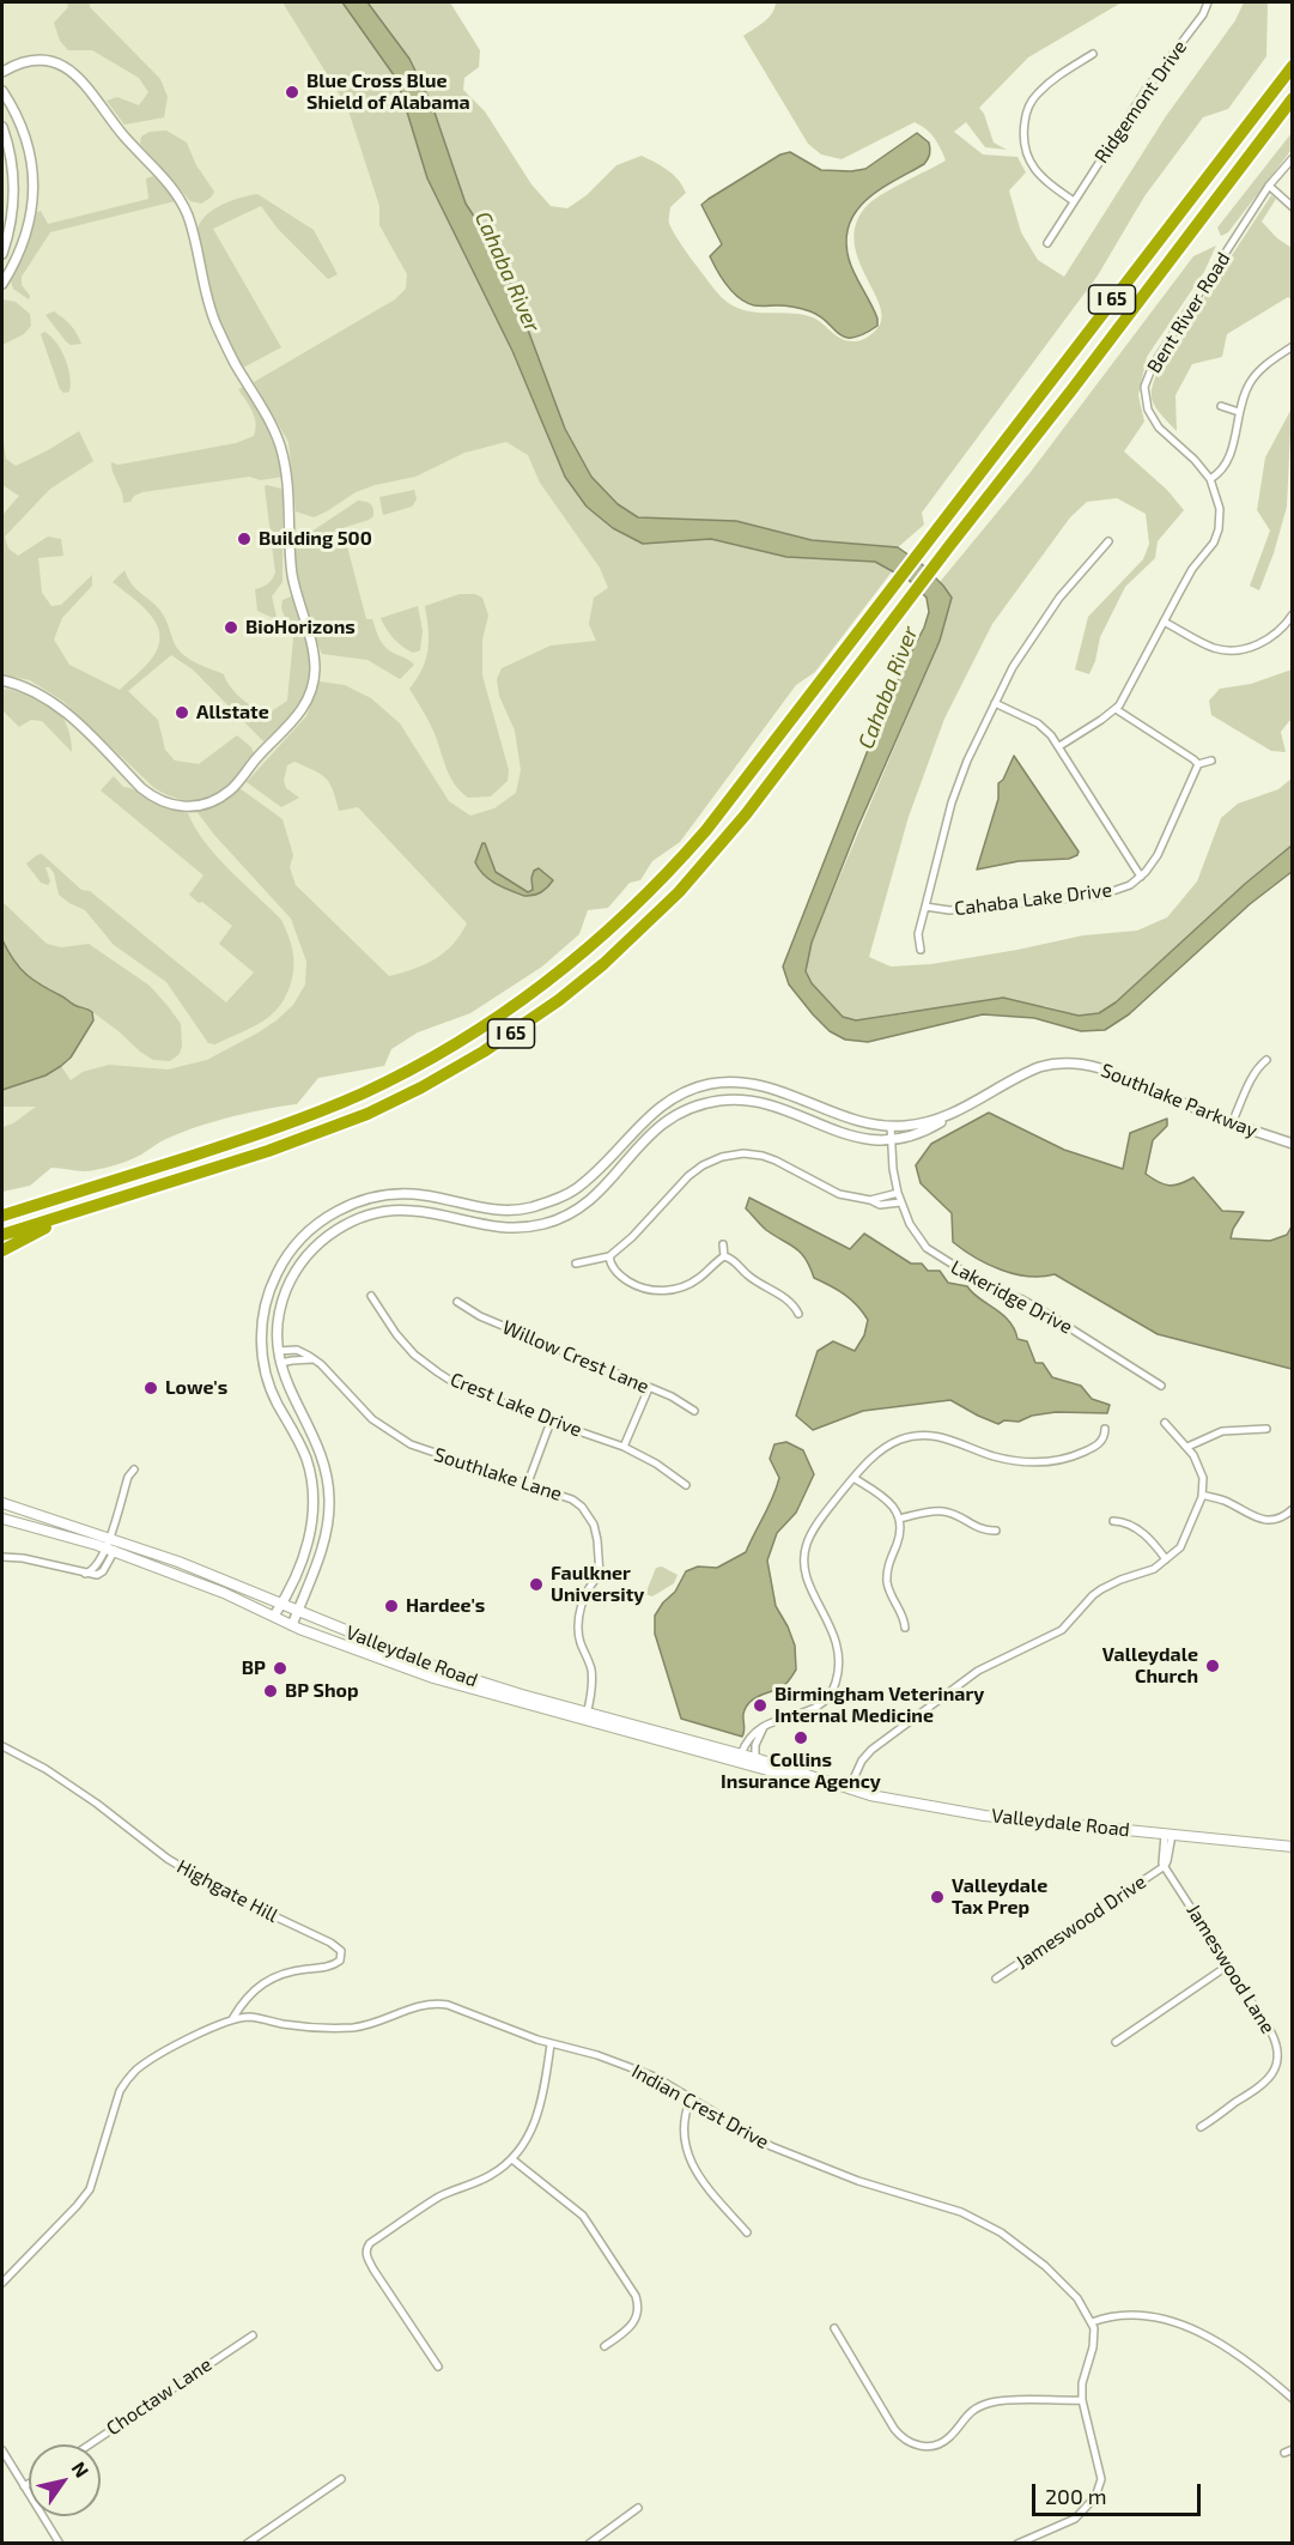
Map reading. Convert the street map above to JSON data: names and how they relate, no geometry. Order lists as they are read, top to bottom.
{
  "streets": {
    "highway": ["I 65"],
    "main road": ["Valleydale Road"],
    "street": [
      "Ridgemont Drive",
      "Bent River Road",
      "Cahaba Lake Drive",
      "Southlake Parkway",
      "Lakeridge Drive",
      "Willow Crest Lane",
      "Crest Lake Drive",
      "Southlake Lane",
      "Highgate Hill",
      "Jameswood Drive",
      "Jameswood Lane",
      "Indian Crest Drive",
      "Choctaw Lane"
    ]
  },
  "crossings": [
    ["Southlake Parkway", "Lakeridge Drive"],
    ["Southlake Parkway", "Southlake Lane"],
    ["Southlake Parkway", "Valleydale Road"],
    ["Southlake Lane", "Valleydale Road"],
    ["Highgate Hill", "Indian Crest Drive"],
    ["Jameswood Drive", "Jameswood Lane"]
  ],
  "water": ["Cahaba River"],
  "places": [
    "Blue Cross Blue Shield of Alabama",
    "Building 500",
    "BioHorizons",
    "Allstate",
    "Lowe's",
    "Faulkner University",
    "Hardee's",
    "Valleydale Church",
    "BP",
    "BP Shop",
    "Birmingham Veterinary Internal Medicine",
    "Collins Insurance Agency",
    "Valleydale Tax Prep"
  ],
  "scale_bar": "200 m",
  "north": "top right"
}
